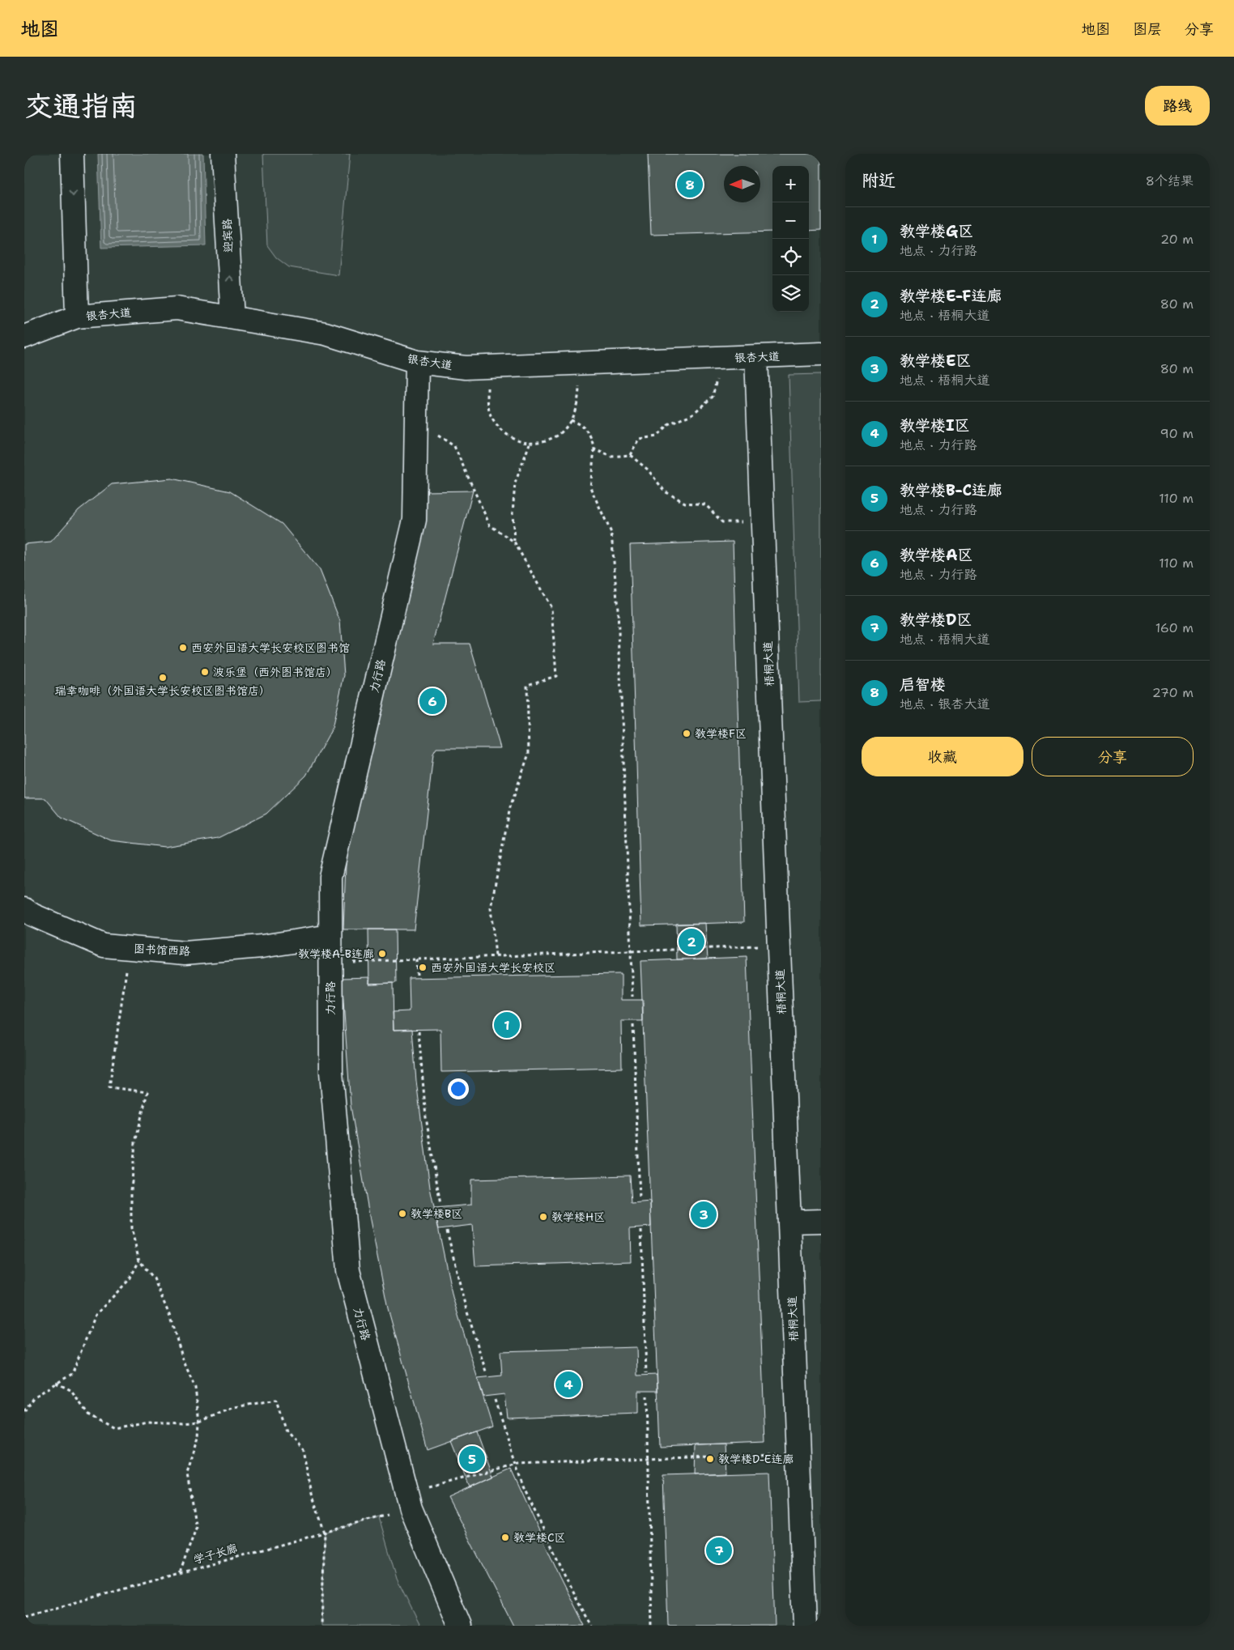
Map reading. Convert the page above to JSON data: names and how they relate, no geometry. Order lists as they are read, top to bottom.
{
  "streets": {
    "street": [
      "迎宾路",
      "银杏大道",
      "梧桐大道",
      "力行路",
      "图书馆西路"
    ],
    "path": ["学子长廊"]
  },
  "crossings": [
    ["迎宾路", "银杏大道"],
    ["银杏大道", "梧桐大道"],
    ["银杏大道", "力行路"],
    ["梧桐大道", "学子长廊"],
    ["力行路", "图书馆西路"],
    ["力行路", "学子长廊"]
  ],
  "places": [
    "西安外国语大学长安校区图书馆",
    "波乐堡（西外图书馆店）",
    "瑞幸咖啡（外国语大学长安校区图书馆店）",
    "教学楼F区",
    "教学楼A-B连廊",
    "西安外国语大学长安校区",
    "教学楼B区",
    "教学楼H区",
    "教学楼D-E连廊",
    "教学楼C区"
  ],
  "north": "left",
  "page": {
    "header": "地图",
    "nav": ["地图", "图层", "分享"],
    "buttons": [
      "路线",
      ["收藏", "分享"]
    ],
    "title": "交通指南",
    "heading": ["附近", "8个结果"],
    "map_buttons": ["+", "−"],
    "pins": [
      "8",
      "6",
      "2",
      "1",
      "3",
      "4",
      "5",
      "7"
    ],
    "list": [
      {
        "mark": "1",
        "name": "教学楼G区",
        "note": "地点 · 力行路",
        "value": "20 m"
      },
      {
        "mark": "2",
        "name": "教学楼E-F连廊",
        "note": "地点 · 梧桐大道",
        "value": "80 m"
      },
      {
        "mark": "3",
        "name": "教学楼E区",
        "note": "地点 · 梧桐大道",
        "value": "80 m"
      },
      {
        "mark": "4",
        "name": "教学楼I区",
        "note": "地点 · 力行路",
        "value": "90 m"
      },
      {
        "mark": "5",
        "name": "教学楼B-C连廊",
        "note": "地点 · 力行路",
        "value": "110 m"
      },
      {
        "mark": "6",
        "name": "教学楼A区",
        "note": "地点 · 力行路",
        "value": "110 m"
      },
      {
        "mark": "7",
        "name": "教学楼D区",
        "note": "地点 · 梧桐大道",
        "value": "160 m"
      },
      {
        "mark": "8",
        "name": "启智楼",
        "note": "地点 · 银杏大道",
        "value": "270 m"
      }
    ]
  }
}
